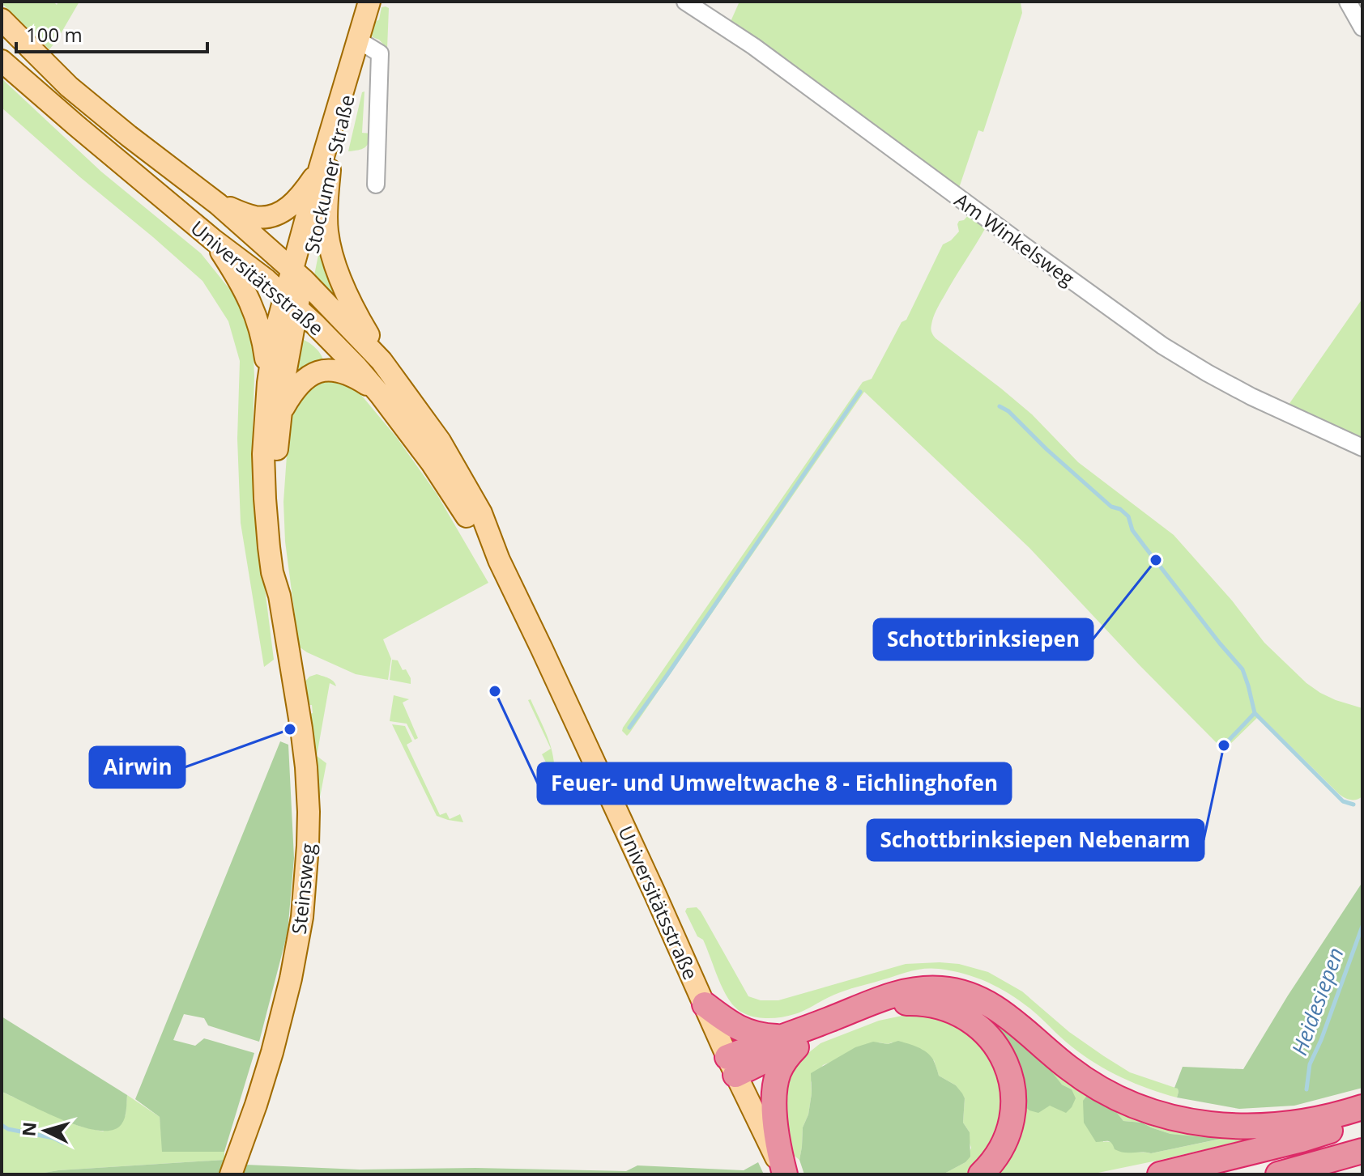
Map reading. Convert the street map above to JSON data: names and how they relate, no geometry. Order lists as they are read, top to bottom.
{
  "streets": {
    "main road": ["Stockumer Straße", "Universitätsstraße", "Steinsweg"],
    "street": ["Am Winkelsweg"]
  },
  "crossings": [
    ["Stockumer Straße", "Universitätsstraße"],
    ["Stockumer Straße", "Steinsweg"],
    ["Universitätsstraße", "Steinsweg"]
  ],
  "water": ["Heidesiepen"],
  "places": [
    "Schottbrinksiepen",
    "Feuer- und Umweltwache 8 - Eichlinghofen",
    "Airwin",
    "Schottbrinksiepen Nebenarm"
  ],
  "scale_bar": "100 m",
  "north": "left"
}
